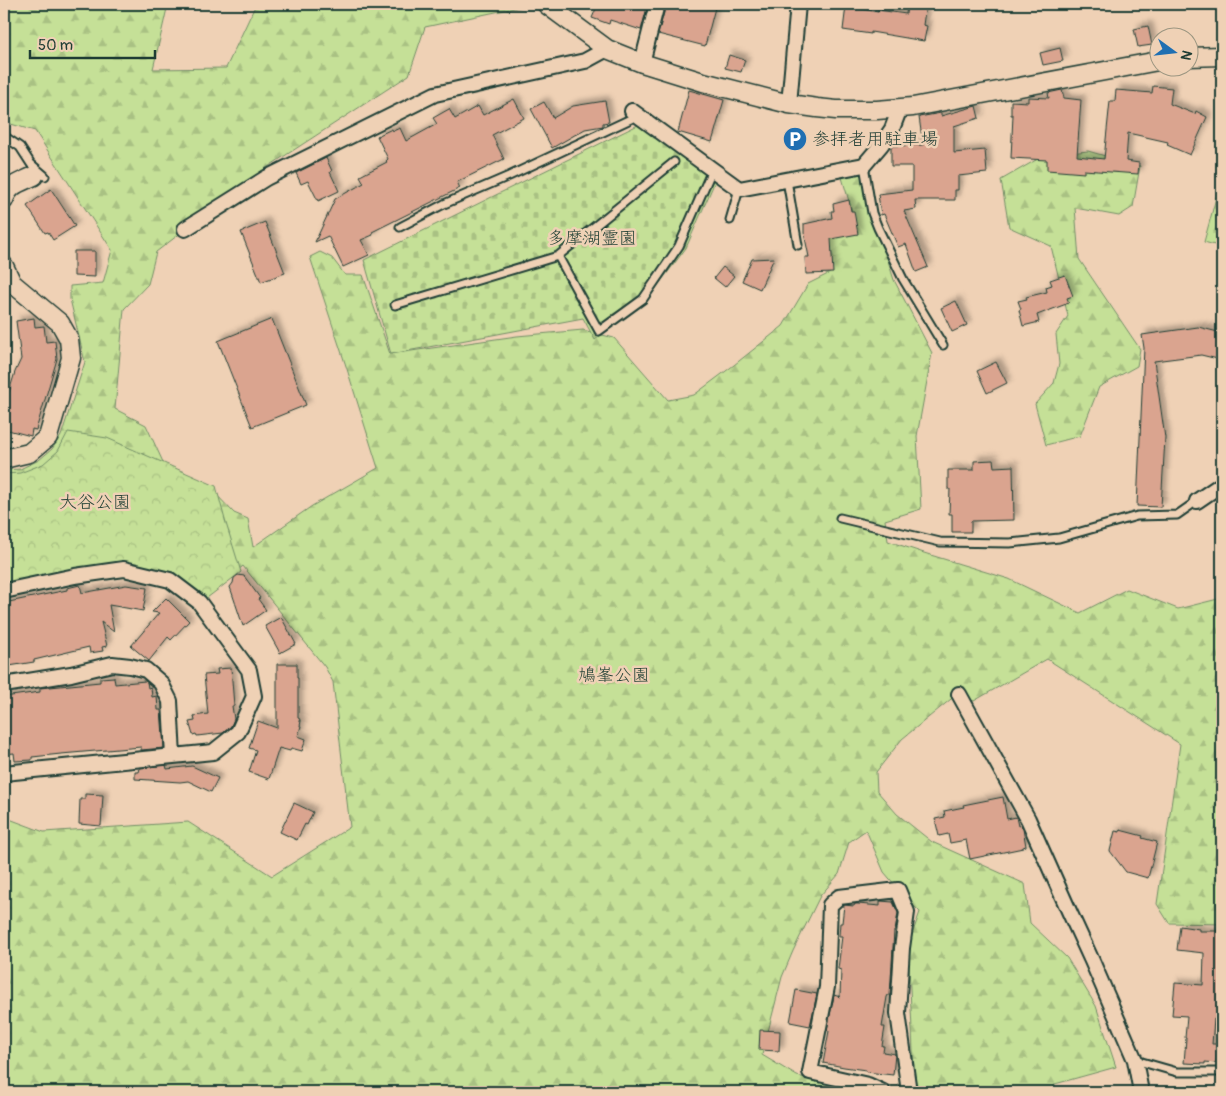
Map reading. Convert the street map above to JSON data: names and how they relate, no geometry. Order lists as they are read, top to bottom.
{
  "parks": ["多摩湖霊園", "大谷公園", "鳩峯公園"],
  "places": {
    "parking": ["参拝者用駐車場"]
  },
  "scale_bar": "50 m",
  "north": "right"
}
